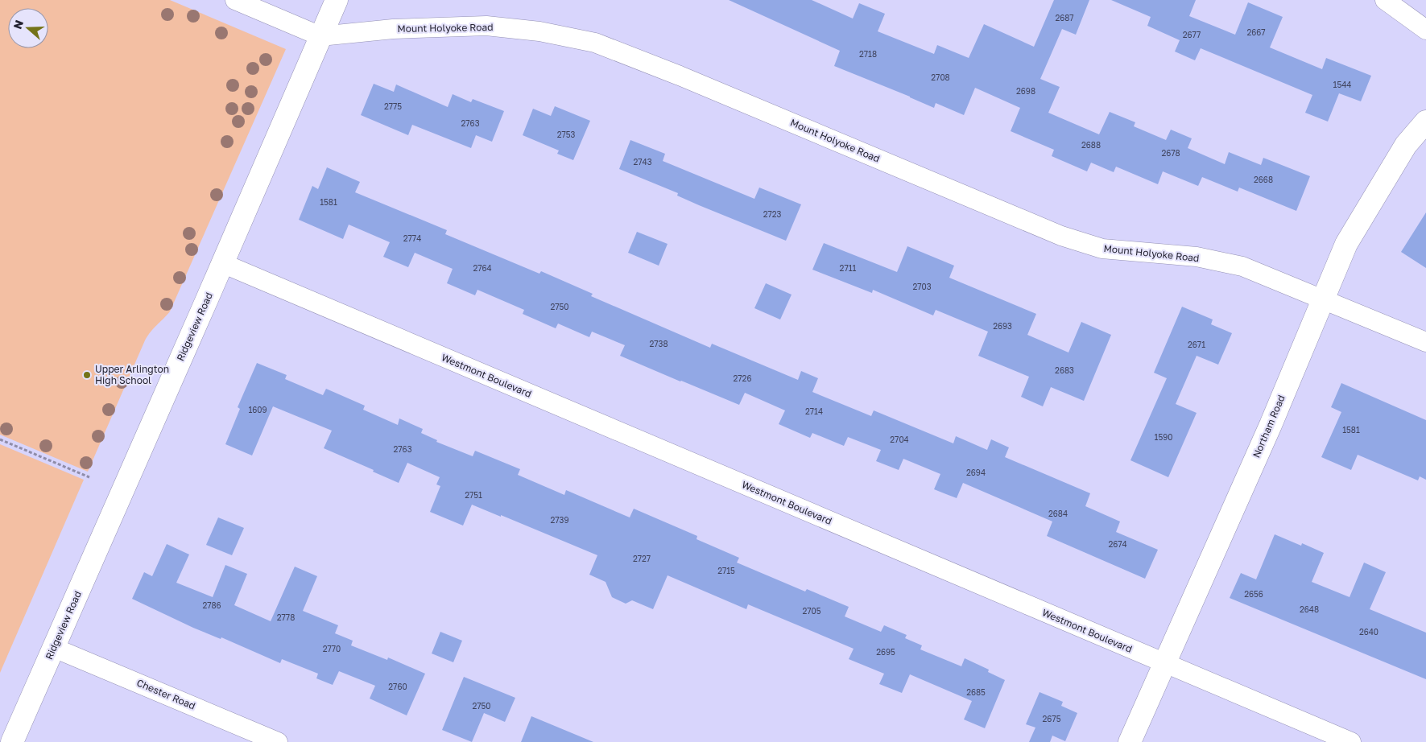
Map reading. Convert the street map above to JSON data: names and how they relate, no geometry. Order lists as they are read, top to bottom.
{
  "streets": {
    "street": [
      "Mount Holyoke Road",
      "Ridgeview Road",
      "Westmont Boulevard",
      "Northam Road",
      "Chester Road"
    ]
  },
  "crossings": [
    ["Mount Holyoke Road", "Ridgeview Road"],
    ["Mount Holyoke Road", "Northam Road"],
    ["Ridgeview Road", "Westmont Boulevard"],
    ["Ridgeview Road", "Chester Road"],
    ["Westmont Boulevard", "Northam Road"]
  ],
  "places": ["Upper Arlington High School"],
  "house_numbers": [
    "2687",
    "2667",
    "2677",
    "2718",
    "2708",
    "1544",
    "2698",
    "2775",
    "2763",
    "2753",
    "2688",
    "2678",
    "2743",
    "2668",
    "1581",
    "2723",
    "2774",
    "2764",
    "2711",
    "2703",
    "2750",
    "2693",
    "2738",
    "2671",
    "2683",
    "2726",
    "1609",
    "2714",
    "1581",
    "1590",
    "2704",
    "2763",
    "2694",
    "2751",
    "2684",
    "2739",
    "2674",
    "2727",
    "2715",
    "2656",
    "2786",
    "2648",
    "2705",
    "2778",
    "2640",
    "2770",
    "2695",
    "2760",
    "2685",
    "2750",
    "2675"
  ],
  "north": "left"
}
